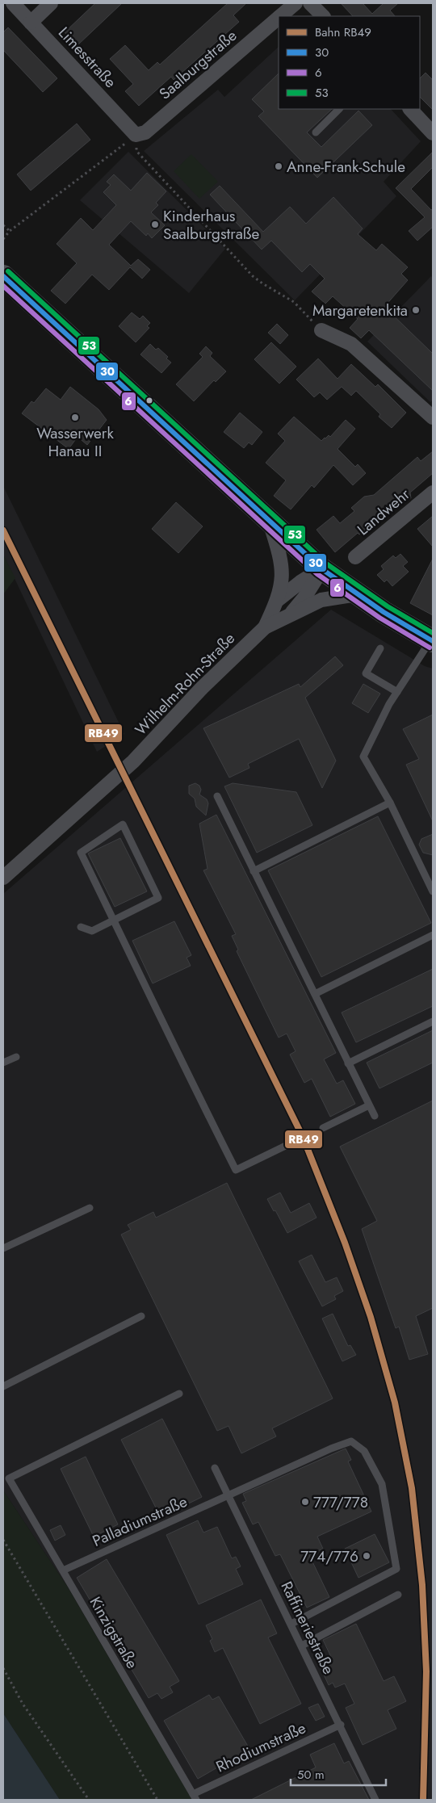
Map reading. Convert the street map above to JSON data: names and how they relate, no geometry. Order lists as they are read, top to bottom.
{
  "streets": {
    "street": [
      "Limesstraße",
      "Saalburgstraße",
      "Landwehr",
      "Wilhelm-Rohn-Straße"
    ],
    "lane": [
      "Palladiumstraße",
      "Raffineriestraße",
      "Kinzigstraße",
      "Rhodiumstraße"
    ]
  },
  "crossings": [
    ["Limesstraße", "Saalburgstraße"],
    ["Palladiumstraße", "Raffineriestraße"],
    ["Palladiumstraße", "Kinzigstraße"],
    ["Raffineriestraße", "Rhodiumstraße"],
    ["Kinzigstraße", "Rhodiumstraße"]
  ],
  "places": [
    "Anne-Frank-Schule",
    "Kinderhaus Saalburgstraße",
    "Margaretenkita",
    "Wasserwerk Hanau II",
    "777/778",
    "774/776"
  ],
  "lines": [
    "transit line 53",
    "transit line 30",
    "transit line 6",
    "rail line RB49"
  ],
  "legend": [
    "Bahn RB49",
    "30",
    "6",
    "53"
  ],
  "scale_bar": "50 m"
}
